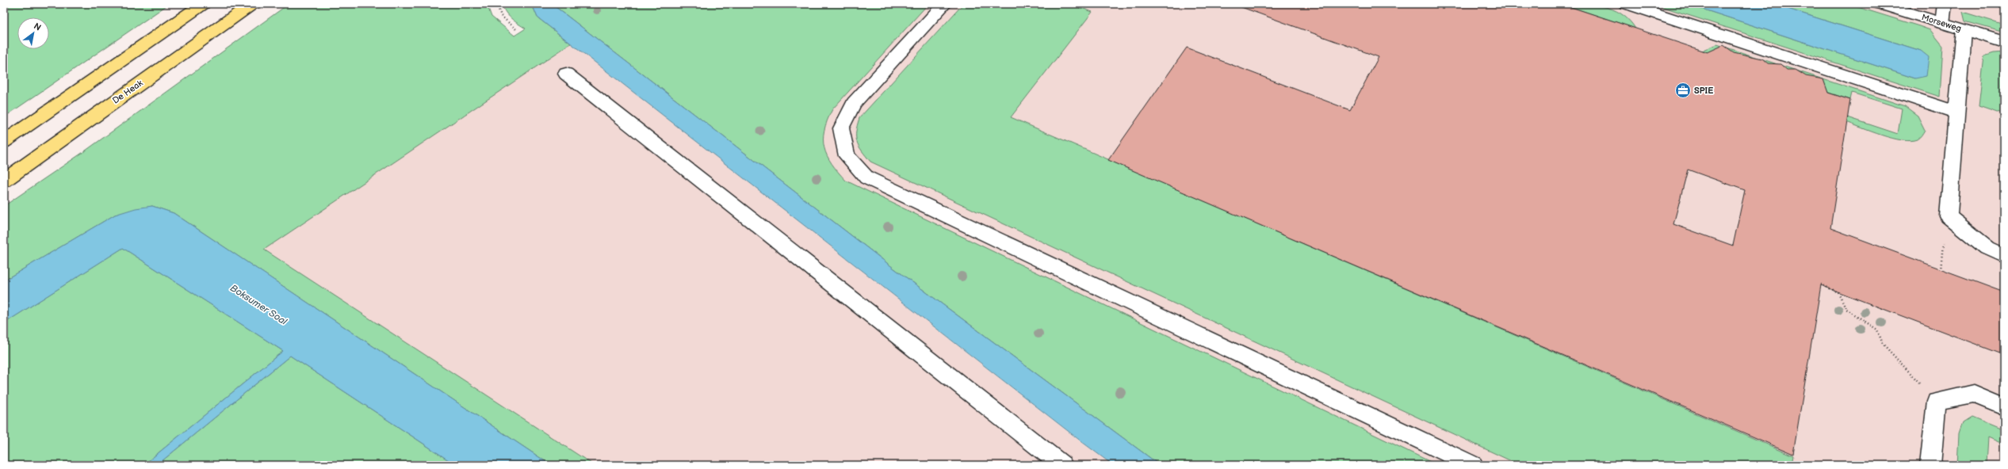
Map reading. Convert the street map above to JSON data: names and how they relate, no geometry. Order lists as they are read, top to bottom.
{
  "streets": {
    "highway": ["De Heak"],
    "street": ["Morseweg"]
  },
  "water": ["Boksumer Soal"],
  "places": {
    "office": ["SPIE"]
  },
  "north": "top right"
}
